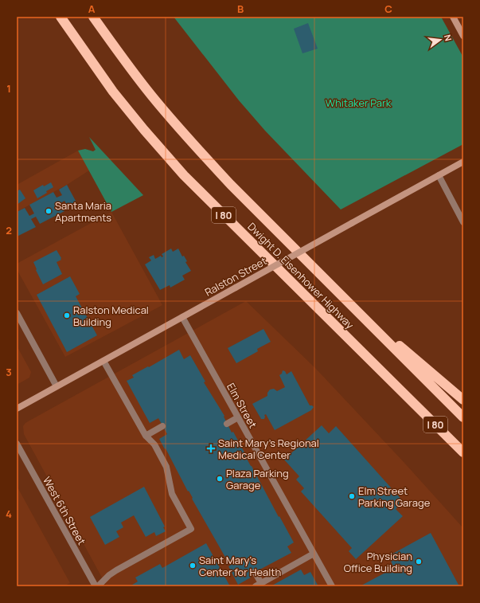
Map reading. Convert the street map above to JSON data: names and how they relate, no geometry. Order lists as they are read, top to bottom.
{
  "streets": {
    "highway": ["I 80", "Dwight D. Eisenhower Highway"],
    "street": ["Ralston Street", "Elm Street", "West 6th Street"]
  },
  "crossings": [
    ["Ralston Street", "Elm Street"]
  ],
  "parks": ["Whitaker Park"],
  "places": {
    "other": [
      "Santa Maria Apartments",
      "Ralston Medical Building",
      "Plaza Parking Garage",
      "Elm Street Parking Garage",
      "Physician Office Building",
      "Saint Mary's Center for Health"
    ],
    "health": ["Saint Mary's Regional Medical Center"]
  },
  "north": "right",
  "grid": {
    "columns": ["A", "B", "C"],
    "rows": [
      "1",
      "2",
      "3",
      "4"
    ]
  }
}
